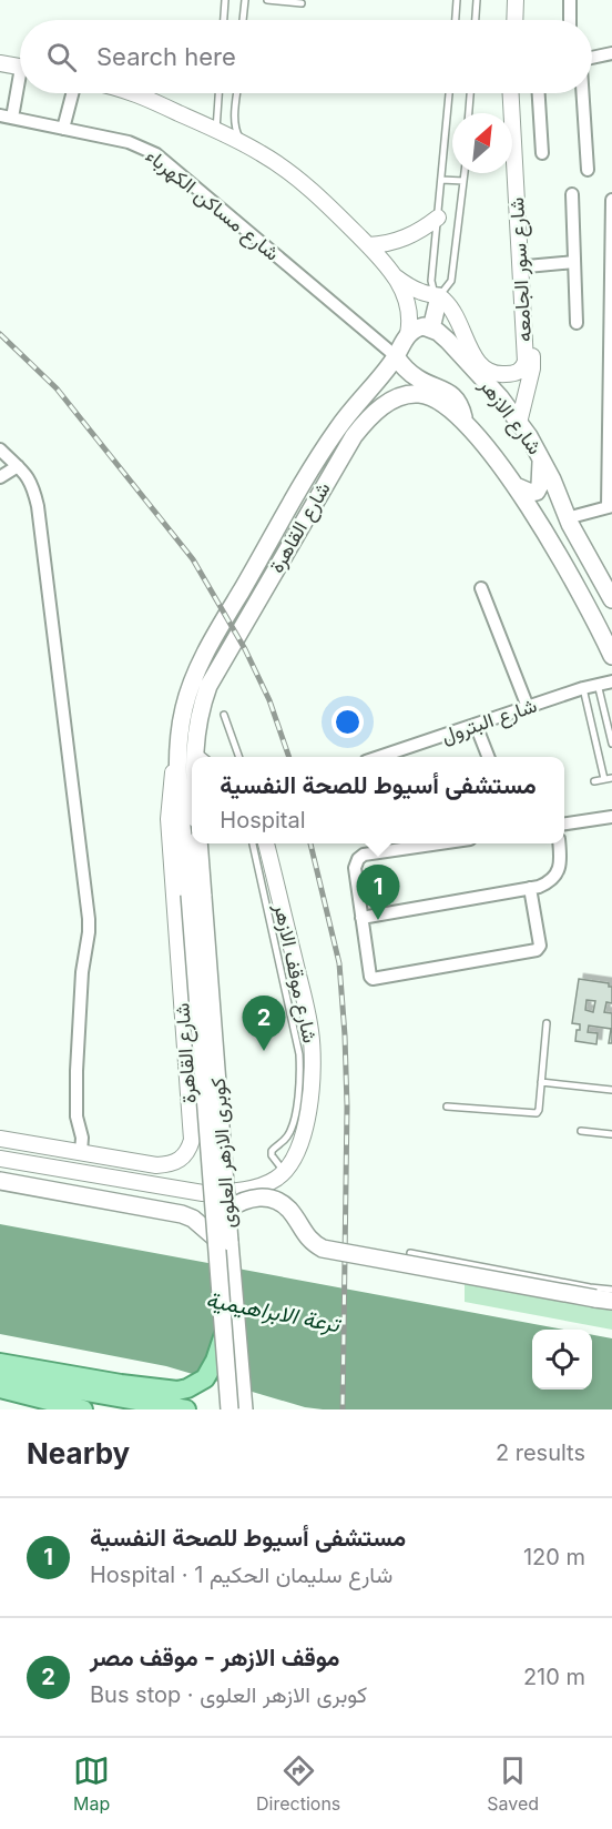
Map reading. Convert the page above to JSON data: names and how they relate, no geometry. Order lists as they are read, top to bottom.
{
  "streets": {
    "main road": ["شارع الازهر", "شارع القاهرة", "كوبرى الازهر العلوى"],
    "street": [
      "شارع مساكن الكهرباء",
      "شارع سور الجامعه",
      "شارع البترول",
      "شارع موقف الازهر"
    ]
  },
  "crossings": [
    ["شارع مساكن الكهرباء", "شارع القاهرة"],
    ["شارع سور الجامعه", "شارع الازهر"],
    ["شارع الازهر", "شارع القاهرة"],
    ["شارع القاهرة", "كوبرى الازهر العلوى"]
  ],
  "water": ["ترعة الابراهيمية"],
  "north": "top right",
  "page": {
    "search": "Search here",
    "popup": ["مستشفى أسيوط للصحة النفسية", "Hospital"],
    "pins": ["1", "2"],
    "heading": ["Nearby", "2 results"],
    "list": [
      {
        "mark": "1",
        "name": "مستشفى أسيوط للصحة النفسية",
        "note": "Hospital · شارع سليمان الحكيم 1",
        "value": "120 m"
      },
      {
        "mark": "2",
        "name": "موقف الازهر - موقف مصر",
        "note": "Bus stop · كوبرى الازهر العلوى",
        "value": "210 m"
      }
    ],
    "nav": ["Map", "Directions", "Saved"]
  }
}
